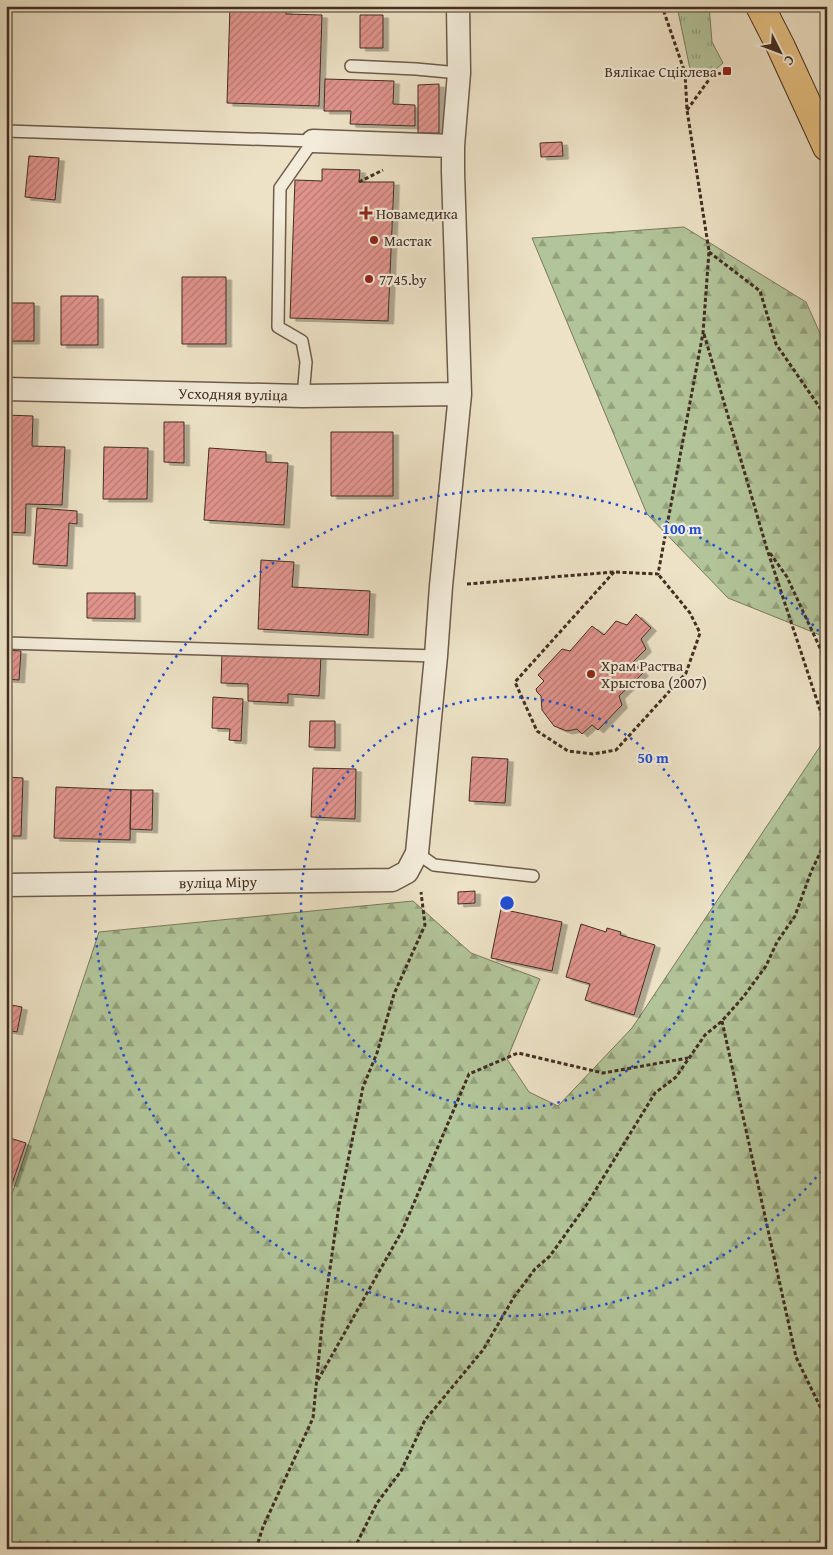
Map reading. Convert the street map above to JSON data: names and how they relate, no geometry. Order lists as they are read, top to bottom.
{
  "streets": {
    "street": ["Усходняя вуліца", "вуліца Міру"]
  },
  "places": {
    "transit": ["Вялікае Сціклева"],
    "health": ["Новамедика"],
    "other": ["Мастак", "7745.by", "Храм Раства Хрыстова (2007)"]
  },
  "north": "bottom right",
  "rings": ["100 m", "50 m"]
}
